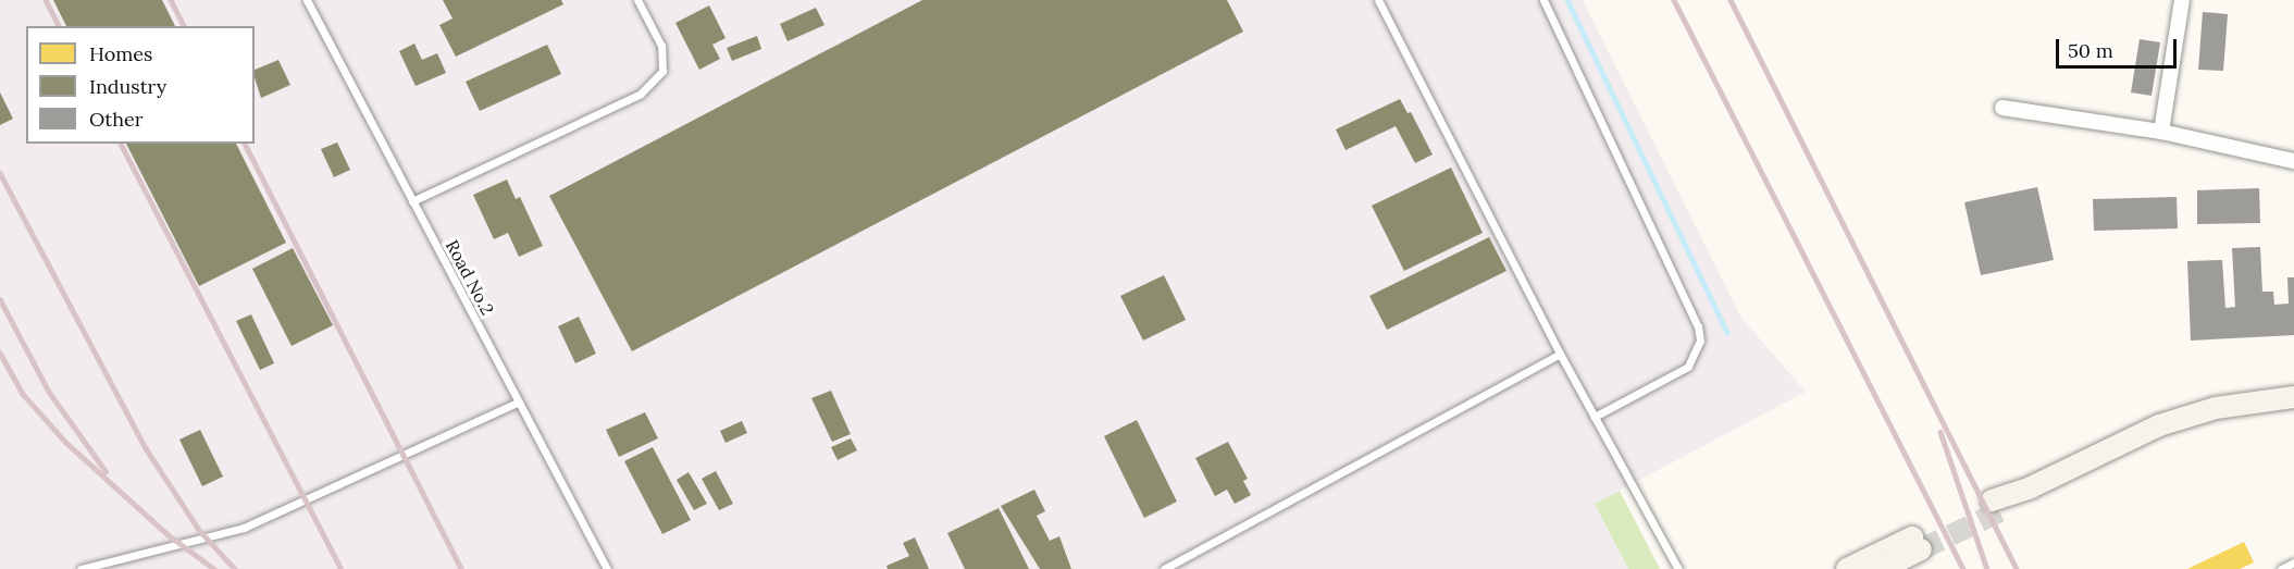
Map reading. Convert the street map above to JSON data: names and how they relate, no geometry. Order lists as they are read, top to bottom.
{
  "streets": {
    "lane": ["Road No.2"]
  },
  "legend": ["Homes", "Industry", "Other"],
  "scale_bar": "50 m"
}
